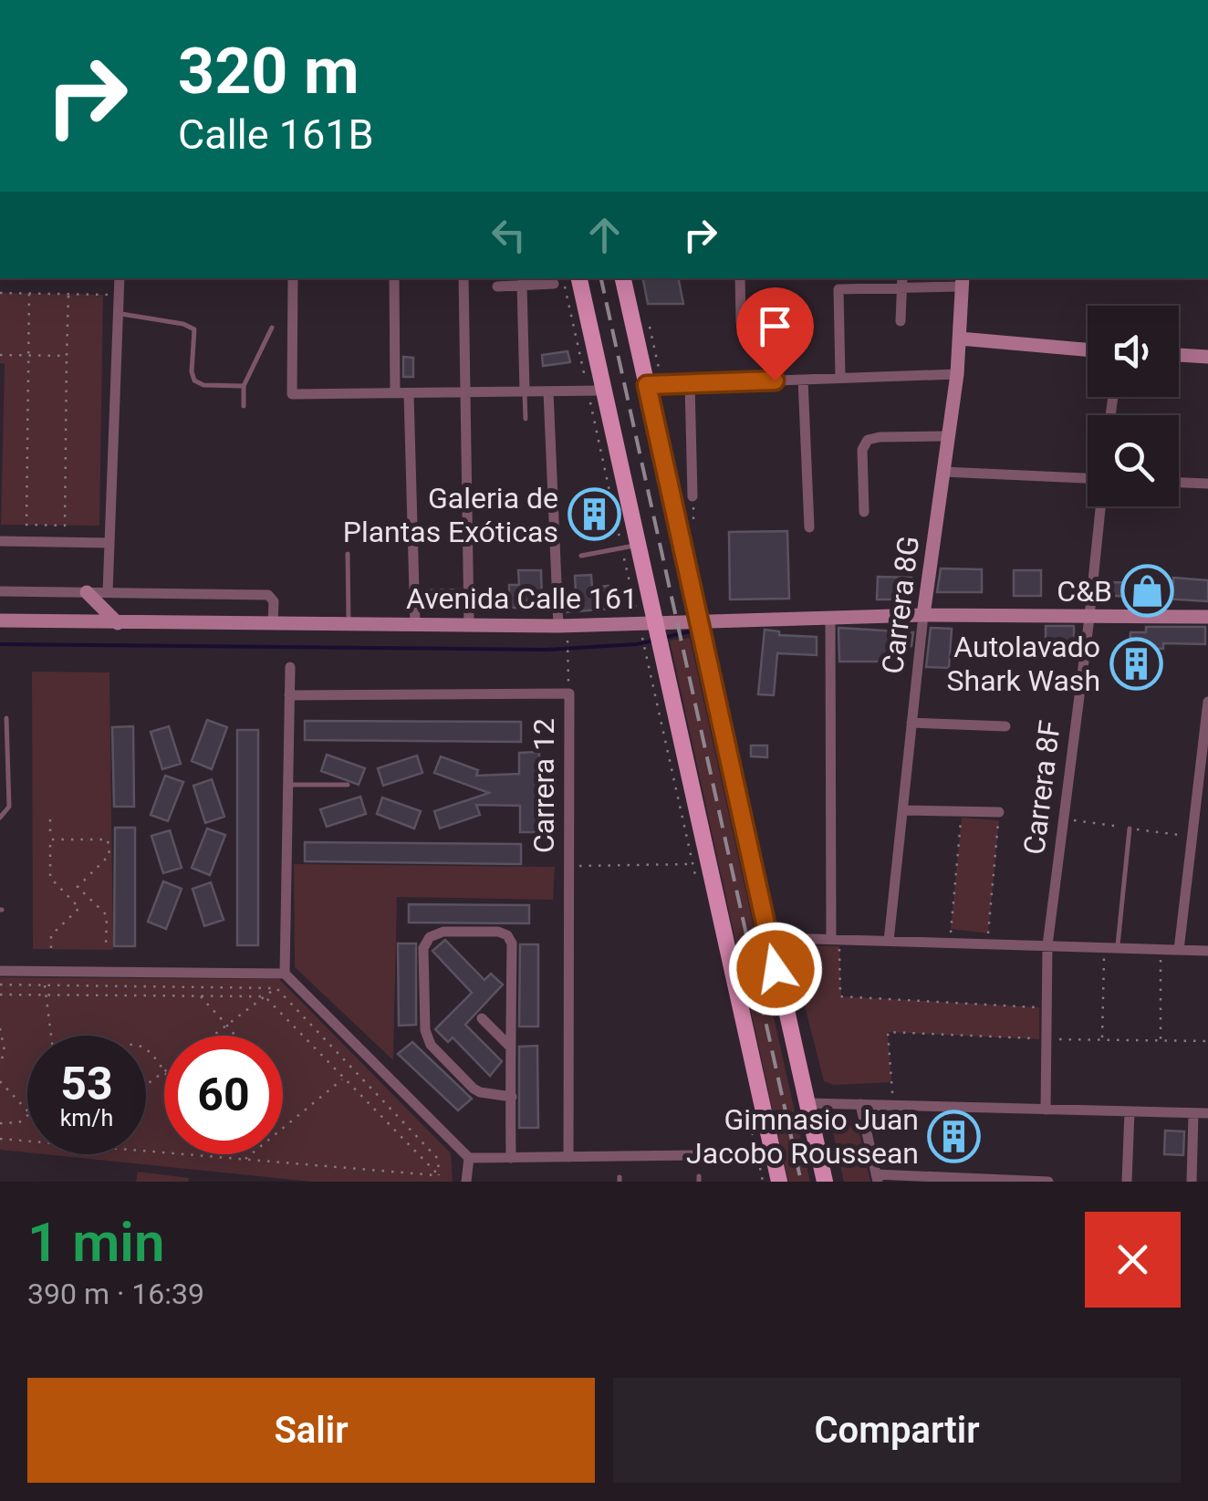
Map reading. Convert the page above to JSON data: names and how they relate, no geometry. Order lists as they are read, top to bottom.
{
  "streets": {
    "main road": ["Avenida Calle 161", "Carrera 8G"],
    "street": ["Carrera 12", "Carrera 8F"]
  },
  "crossings": [
    ["Avenida Calle 161", "Carrera 8G"],
    ["Avenida Calle 161", "Carrera 8F"]
  ],
  "places": {
    "building": ["Galeria de Plantas Exóticas", "Autolavado Shark Wash", "Gimnasio Juan Jacobo Roussean"],
    "shop": ["C&B"]
  },
  "page": {
    "turn": ["320 m", "Calle 161B"],
    "speed": "53 km/h",
    "limit": "60",
    "heading": ["1 min", "390 m · 16:39"],
    "buttons": ["Salir", "Compartir"]
  }
}
